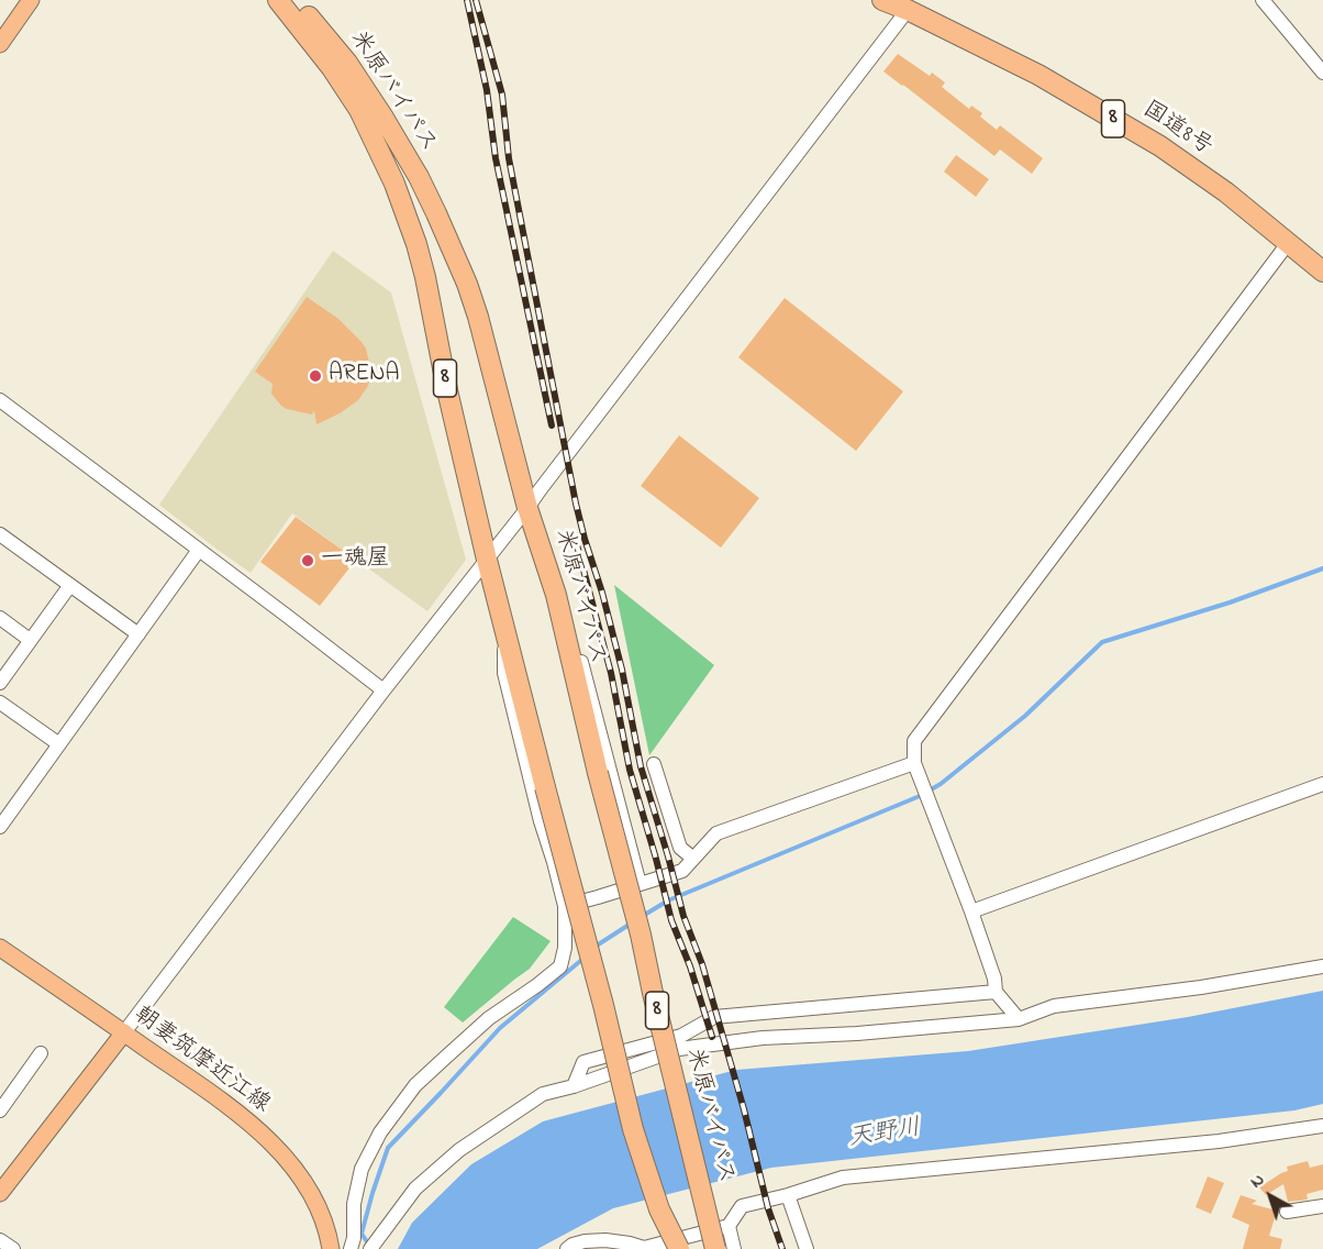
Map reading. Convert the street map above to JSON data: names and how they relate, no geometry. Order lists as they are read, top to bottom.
{
  "streets": {
    "highway": ["米原バイパス", "8", "国道8号"],
    "main road": ["朝妻筑摩近江線"]
  },
  "water": ["天野川"],
  "places": ["ARENA", "一魂屋"],
  "north": "top left"
}
